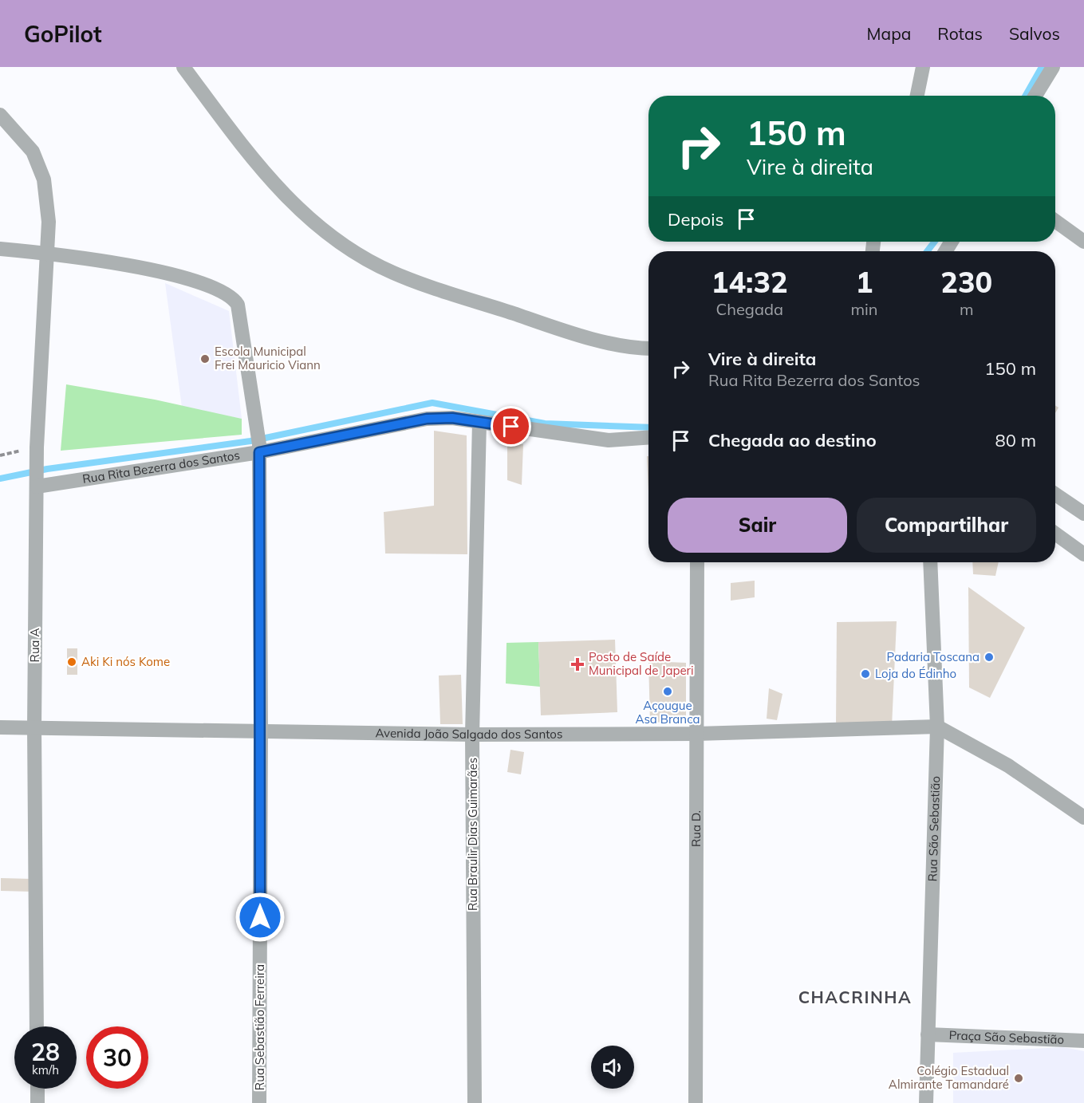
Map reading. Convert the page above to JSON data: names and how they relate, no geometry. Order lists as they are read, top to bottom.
{
  "streets": {
    "street": [
      "Rua Rita Bezerra dos Santos",
      "Rua A",
      "Avenida João Salgado dos Santos",
      "Rua D.",
      "Rua São Sebastião",
      "Rua Braulir Dias Guimarães",
      "Rua Sebastião Ferreira",
      "Praça São Sebastião"
    ]
  },
  "crossings": [
    ["Rua Rita Bezerra dos Santos", "Rua A"],
    ["Rua Rita Bezerra dos Santos", "Rua Braulir Dias Guimarães"],
    ["Rua Rita Bezerra dos Santos", "Rua Sebastião Ferreira"],
    ["Rua A", "Avenida João Salgado dos Santos"],
    ["Rua A", "Rua Sebastião Ferreira"],
    ["Avenida João Salgado dos Santos", "Rua D."],
    ["Avenida João Salgado dos Santos", "Rua São Sebastião"],
    ["Avenida João Salgado dos Santos", "Rua Braulir Dias Guimarães"],
    ["Avenida João Salgado dos Santos", "Rua Sebastião Ferreira"],
    ["Rua São Sebastião", "Praça São Sebastião"]
  ],
  "districts": ["CHACRINHA"],
  "places": {
    "other": [
      "Escola Municipal Frei Mauricio Viann",
      "Padaria Toscana",
      "Aki Ki nós Kome",
      "Loja do Édinho",
      "Açougue Asa Branca",
      "Colégio Estadual Almirante Tamandaré"
    ],
    "health": ["Posto de Saíde Municipal de Japeri"]
  },
  "page": {
    "header": "GoPilot",
    "nav": ["Mapa", "Rotas", "Salvos"],
    "turn": ["150 m", "Vire à direita"],
    "then": "Depois",
    "eta": [
      "14:32",
      "Chegada",
      "1",
      "min",
      "230",
      "m"
    ],
    "list": [
      {
        "name": "Vire à direita",
        "note": "Rua Rita Bezerra dos Santos",
        "value": "150 m"
      },
      {
        "name": "Chegada ao destino",
        "value": "80 m"
      }
    ],
    "buttons": ["Sair", "Compartilhar"],
    "speed": "28 km/h",
    "limit": "30"
  }
}
